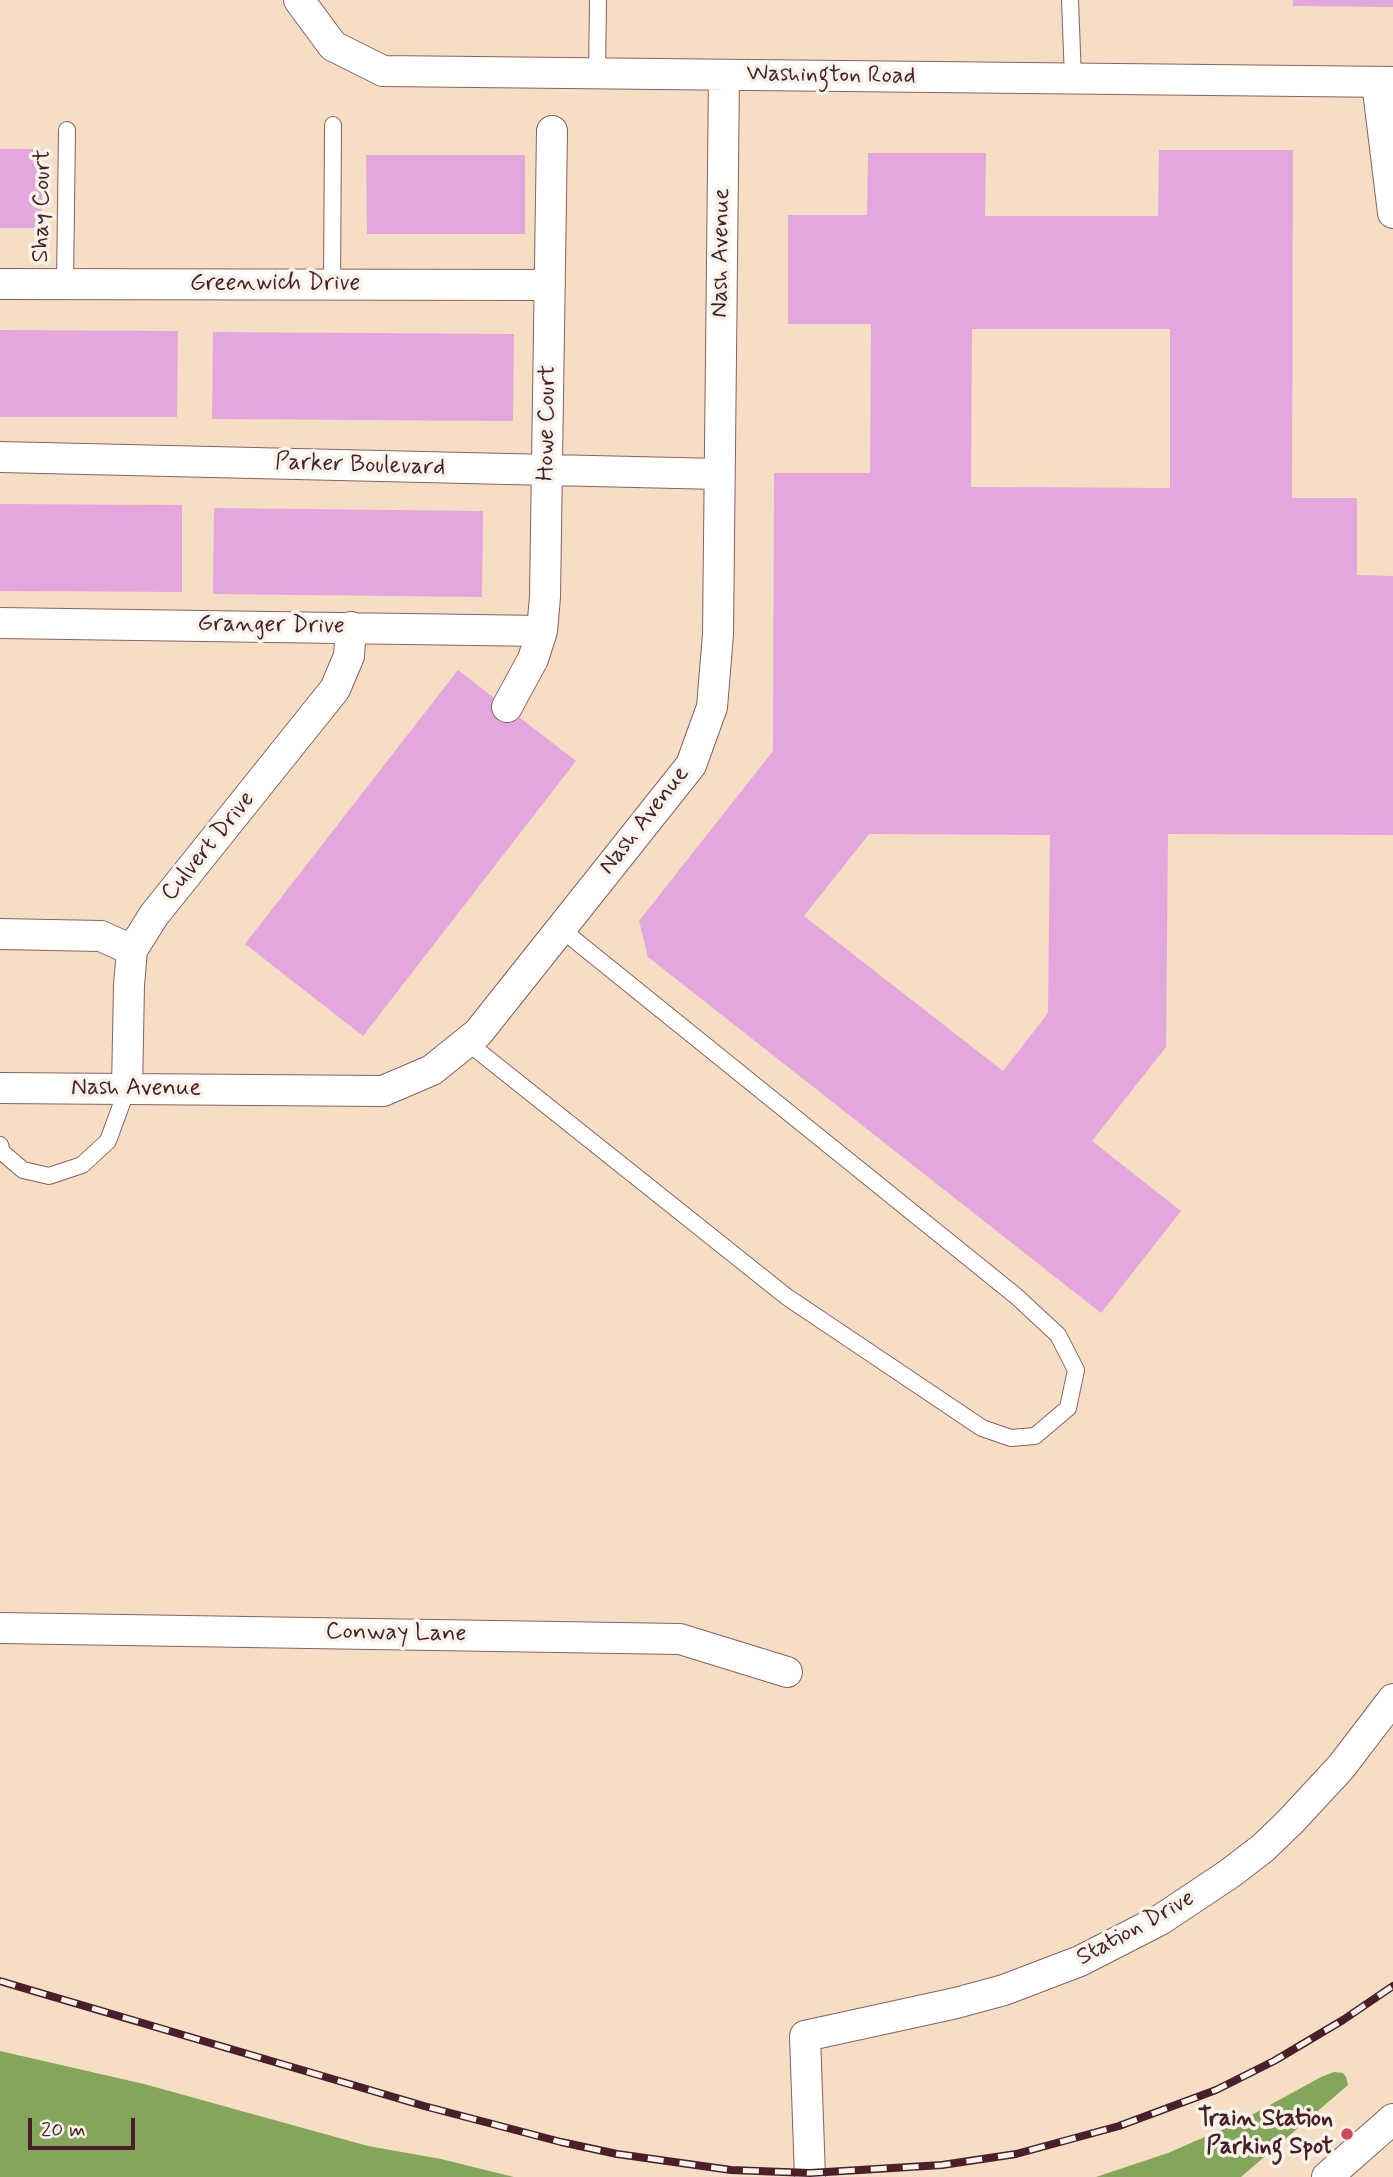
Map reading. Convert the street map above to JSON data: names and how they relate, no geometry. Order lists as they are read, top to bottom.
{
  "streets": {
    "street": [
      "Washington Road",
      "Nash Avenue",
      "Greenwich Drive",
      "Howe Court",
      "Parker Boulevard",
      "Granger Drive",
      "Culvert Drive",
      "Conway Lane",
      "Station Drive"
    ],
    "lane": ["Shay Court"]
  },
  "crossings": [
    ["Washington Road", "Nash Avenue"],
    ["Shay Court", "Greenwich Drive"],
    ["Nash Avenue", "Parker Boulevard"],
    ["Nash Avenue", "Culvert Drive"],
    ["Greenwich Drive", "Howe Court"],
    ["Howe Court", "Parker Boulevard"],
    ["Howe Court", "Granger Drive"],
    ["Granger Drive", "Culvert Drive"]
  ],
  "places": ["Train Station Parking Spot"],
  "scale_bar": "20 m"
}
